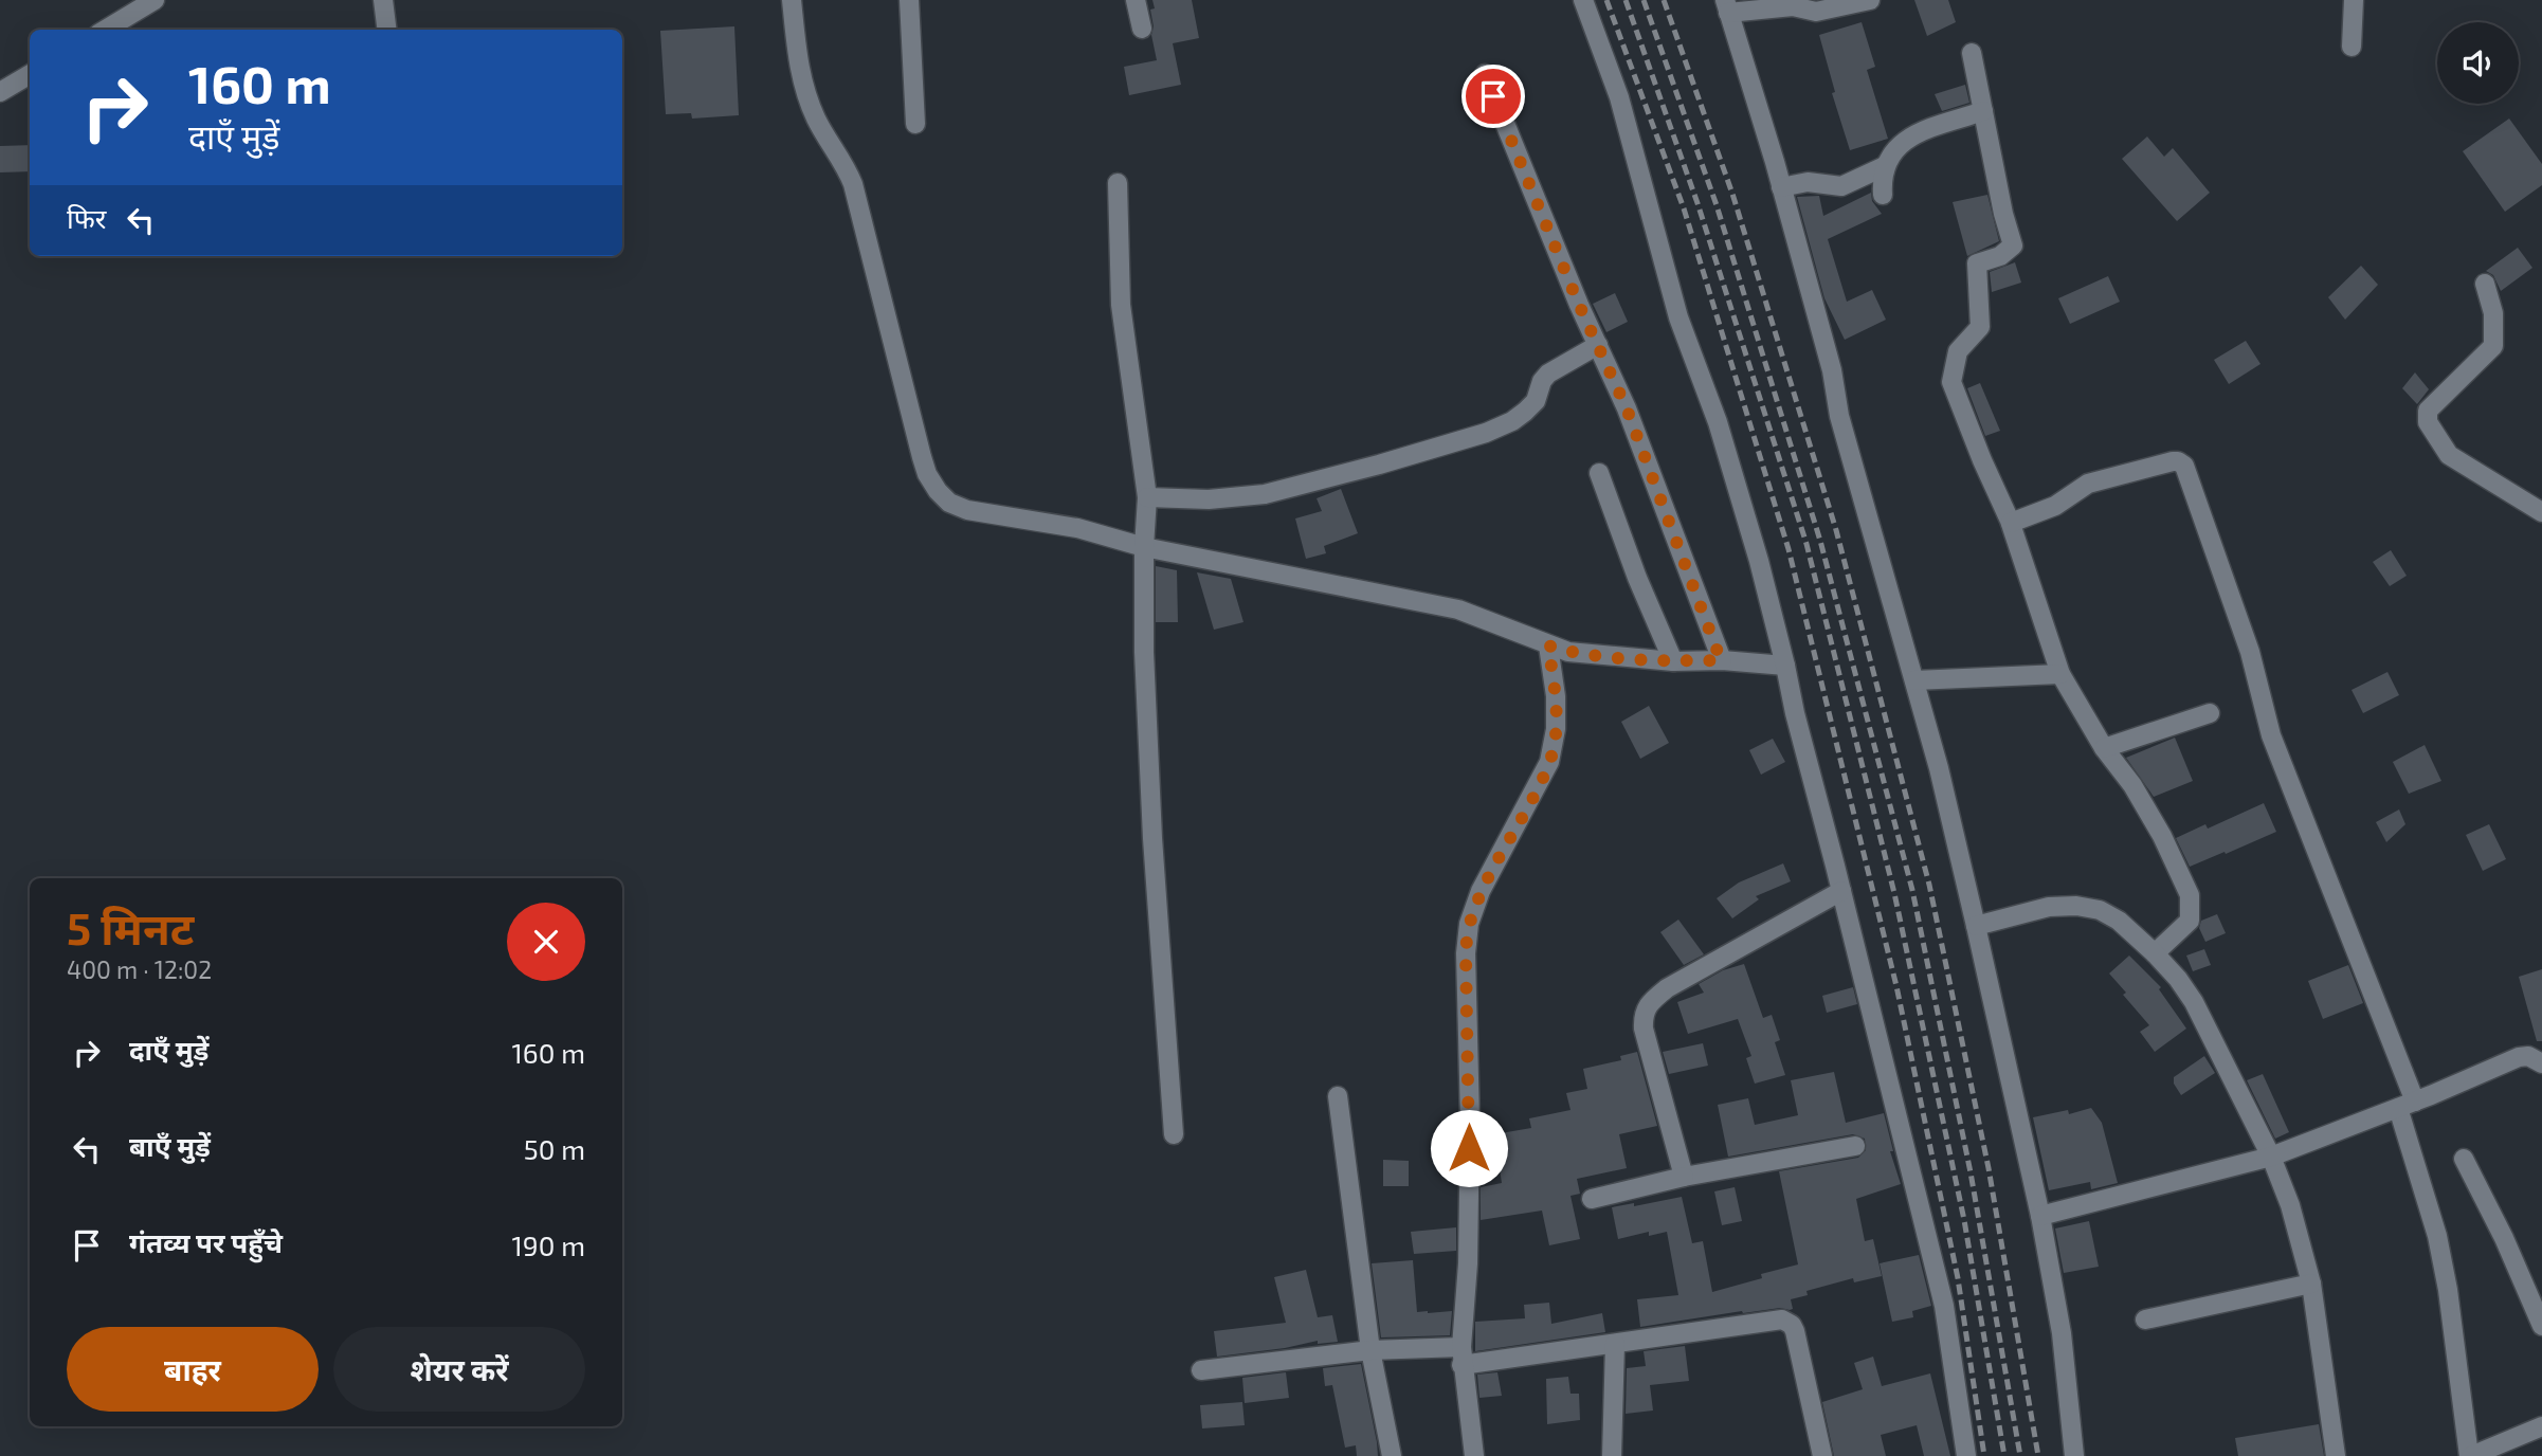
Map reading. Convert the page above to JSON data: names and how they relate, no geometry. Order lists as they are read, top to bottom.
{
  "page": {
    "turn": ["160 m", "दाएँ मुड़ें"],
    "then": "फिर",
    "heading": ["5 मिनट", "400 m · 12:02"],
    "list": [
      {
        "name": "दाएँ मुड़ें",
        "value": "160 m"
      },
      {
        "name": "बाएँ मुड़ें",
        "value": "50 m"
      },
      {
        "name": "गंतव्य पर पहुँचे",
        "value": "190 m"
      }
    ],
    "buttons": ["बाहर", "शेयर करें"]
  }
}
